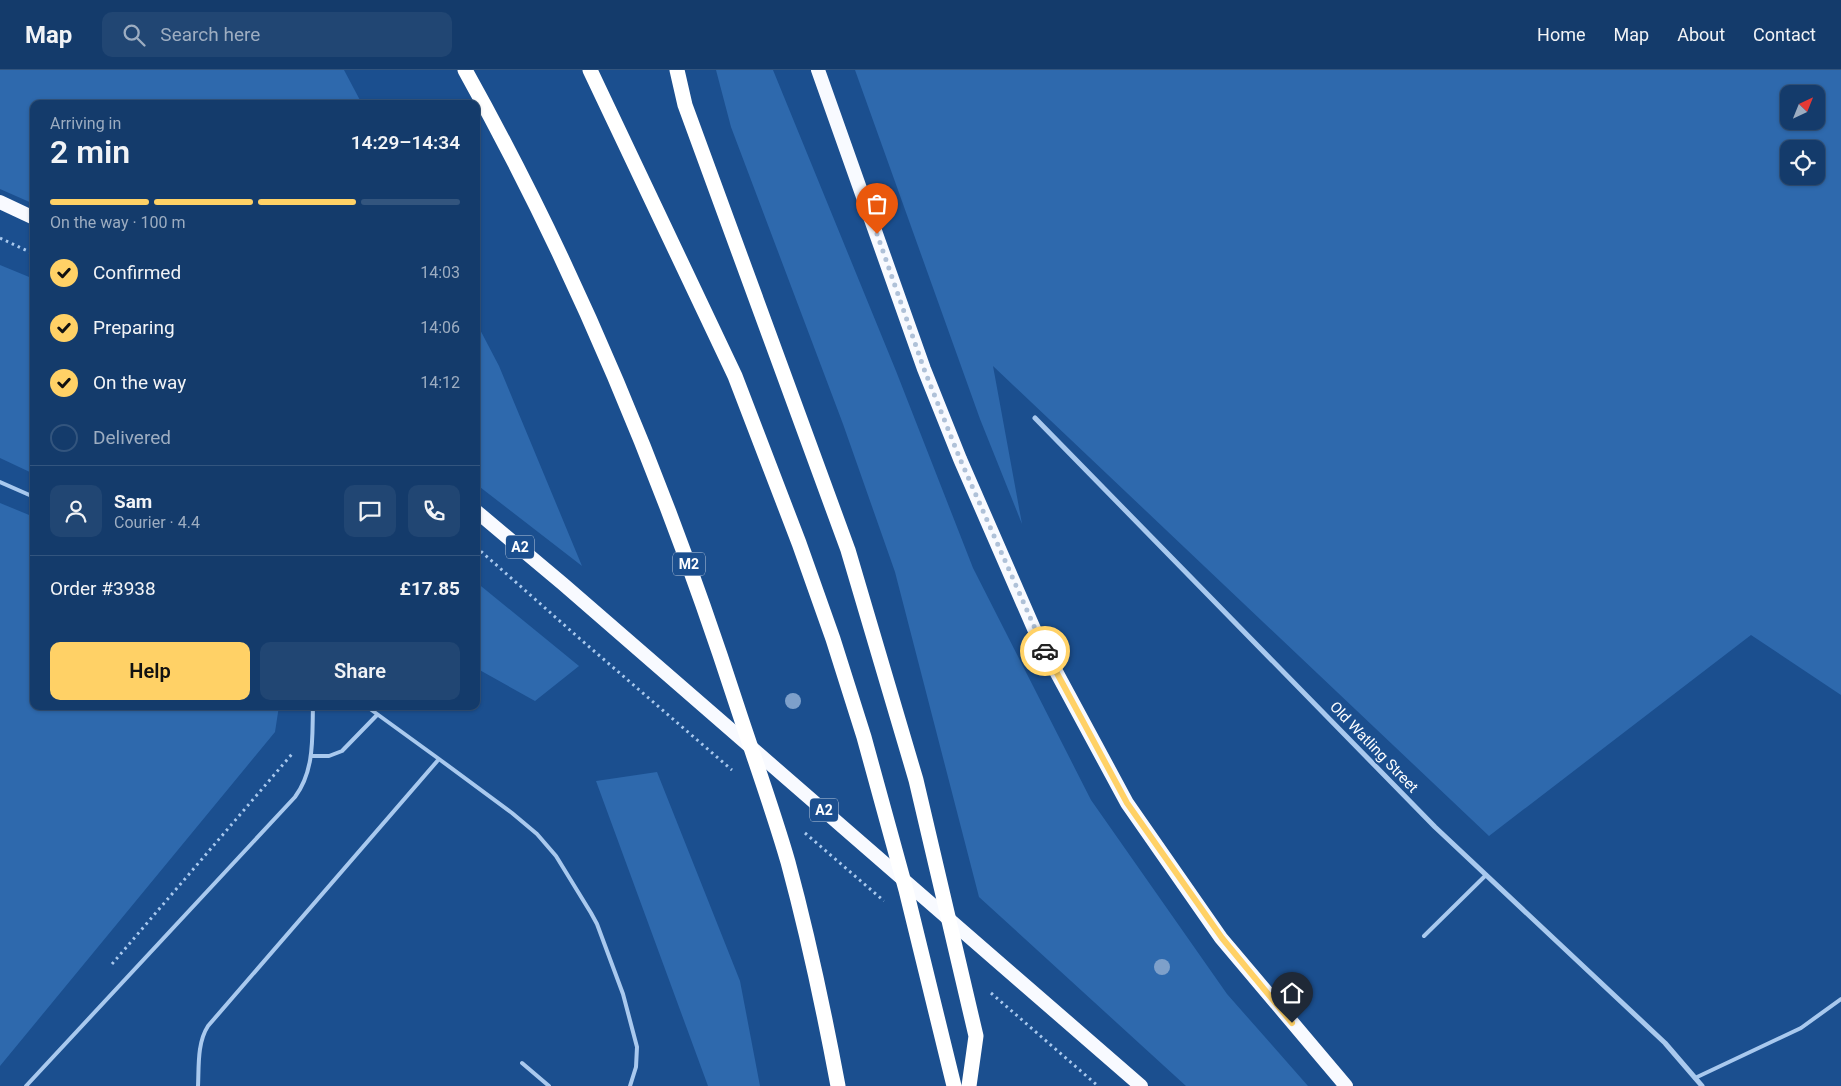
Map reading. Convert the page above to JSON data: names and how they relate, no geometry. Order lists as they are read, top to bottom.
{
  "streets": {
    "highway": ["A2", "M2"],
    "street": ["Old Watling Street"]
  },
  "north": "top right",
  "page": {
    "header": "Map",
    "search": "Search here",
    "nav": [
      "Home",
      "Map",
      "About",
      "Contact"
    ],
    "heading": ["2 min", "Arriving in", "14:29–14:34"],
    "panel": [
      "Sam",
      "Courier · 4.4",
      "Order #3938",
      "£17.85"
    ],
    "bar": "On the way · 100 m",
    "list": [
      ["Confirmed", "14:03"],
      ["Preparing", "14:06"],
      ["On the way", "14:12"],
      "Delivered"
    ],
    "buttons": ["Help", "Share"]
  }
}
